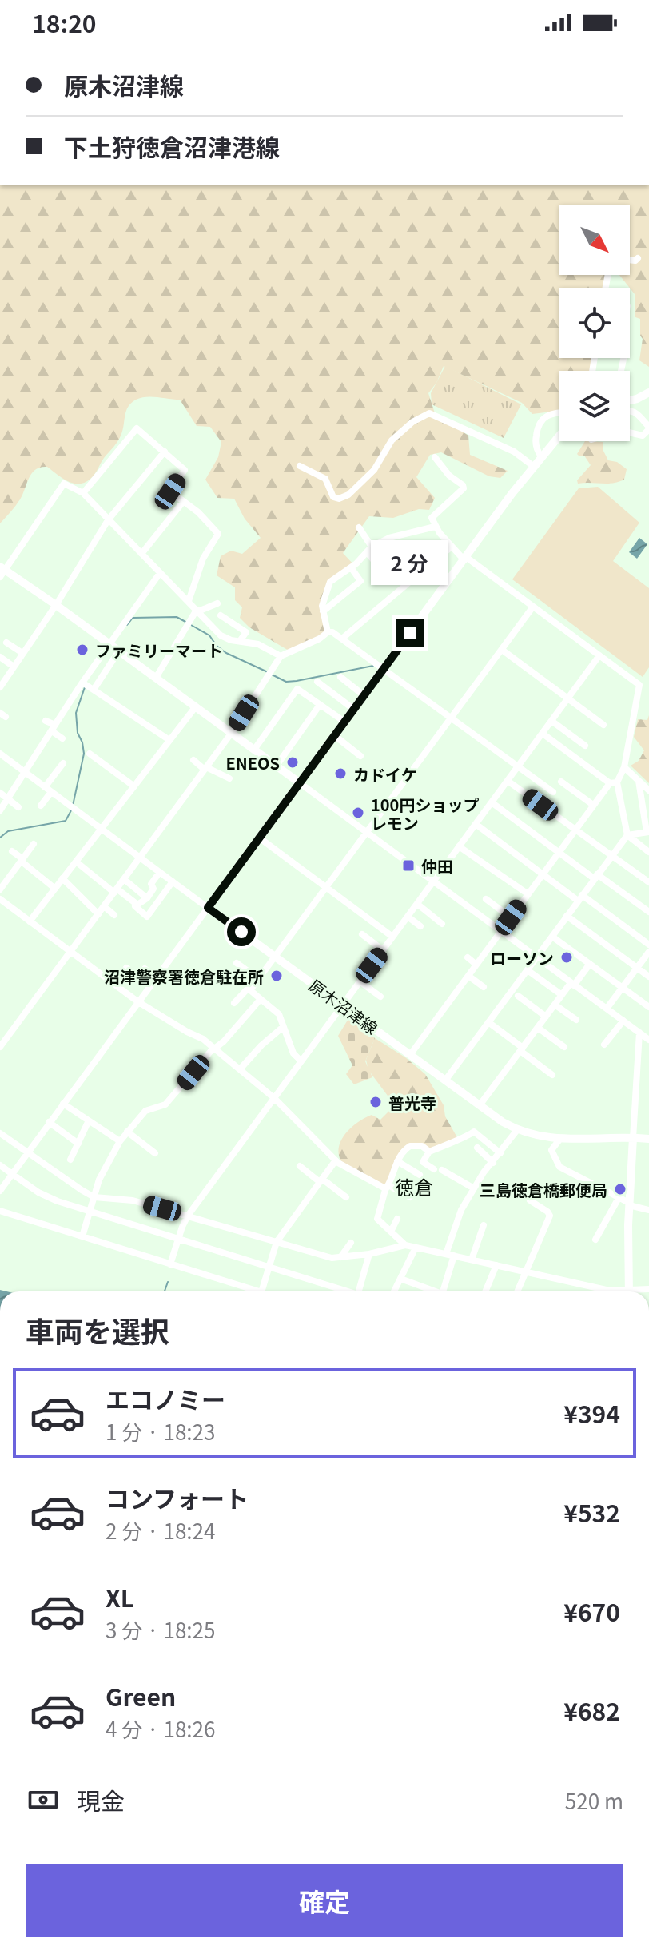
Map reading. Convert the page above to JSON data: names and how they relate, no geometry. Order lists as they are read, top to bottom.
{
  "streets": {
    "main road": ["原木沼津線"]
  },
  "districts": ["徳倉"],
  "places": {
    "other": [
      "ファミリーマート",
      "ENEOS",
      "カドイケ",
      "100円ショップ レモン",
      "ローソン",
      "沼津警察署徳倉駐在所",
      "普光寺",
      "三島徳倉橋郵便局"
    ],
    "transit": ["仲田"]
  },
  "north": "bottom right",
  "page": {
    "status": "18:20",
    "banner": ["原木沼津線", "下土狩徳倉沼津港線"],
    "bubble": "2 分",
    "heading": "車両を選択",
    "list": [
      {
        "name": "エコノミー",
        "note": "1 分 · 18:23",
        "value": "¥394"
      },
      {
        "name": "コンフォート",
        "note": "2 分 · 18:24",
        "value": "¥532"
      },
      {
        "name": "XL",
        "note": "3 分 · 18:25",
        "value": "¥670"
      },
      {
        "name": "Green",
        "note": "4 分 · 18:26",
        "value": "¥682"
      }
    ],
    "pay": ["現金", "520 m"],
    "buttons": "確定"
  }
}
